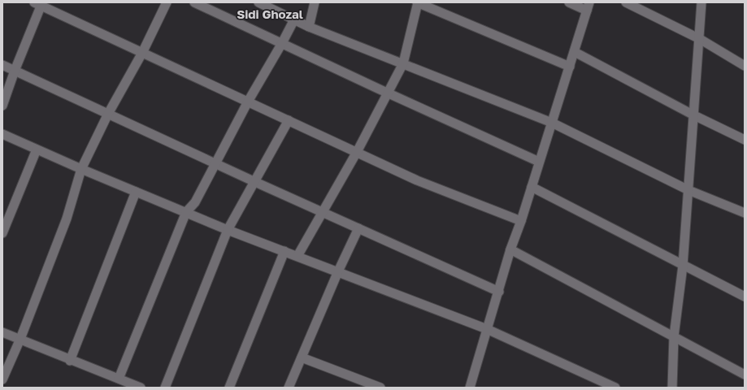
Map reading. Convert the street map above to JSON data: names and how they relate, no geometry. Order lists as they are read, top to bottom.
{
  "districts": ["Sidi Ghozal"]
}
